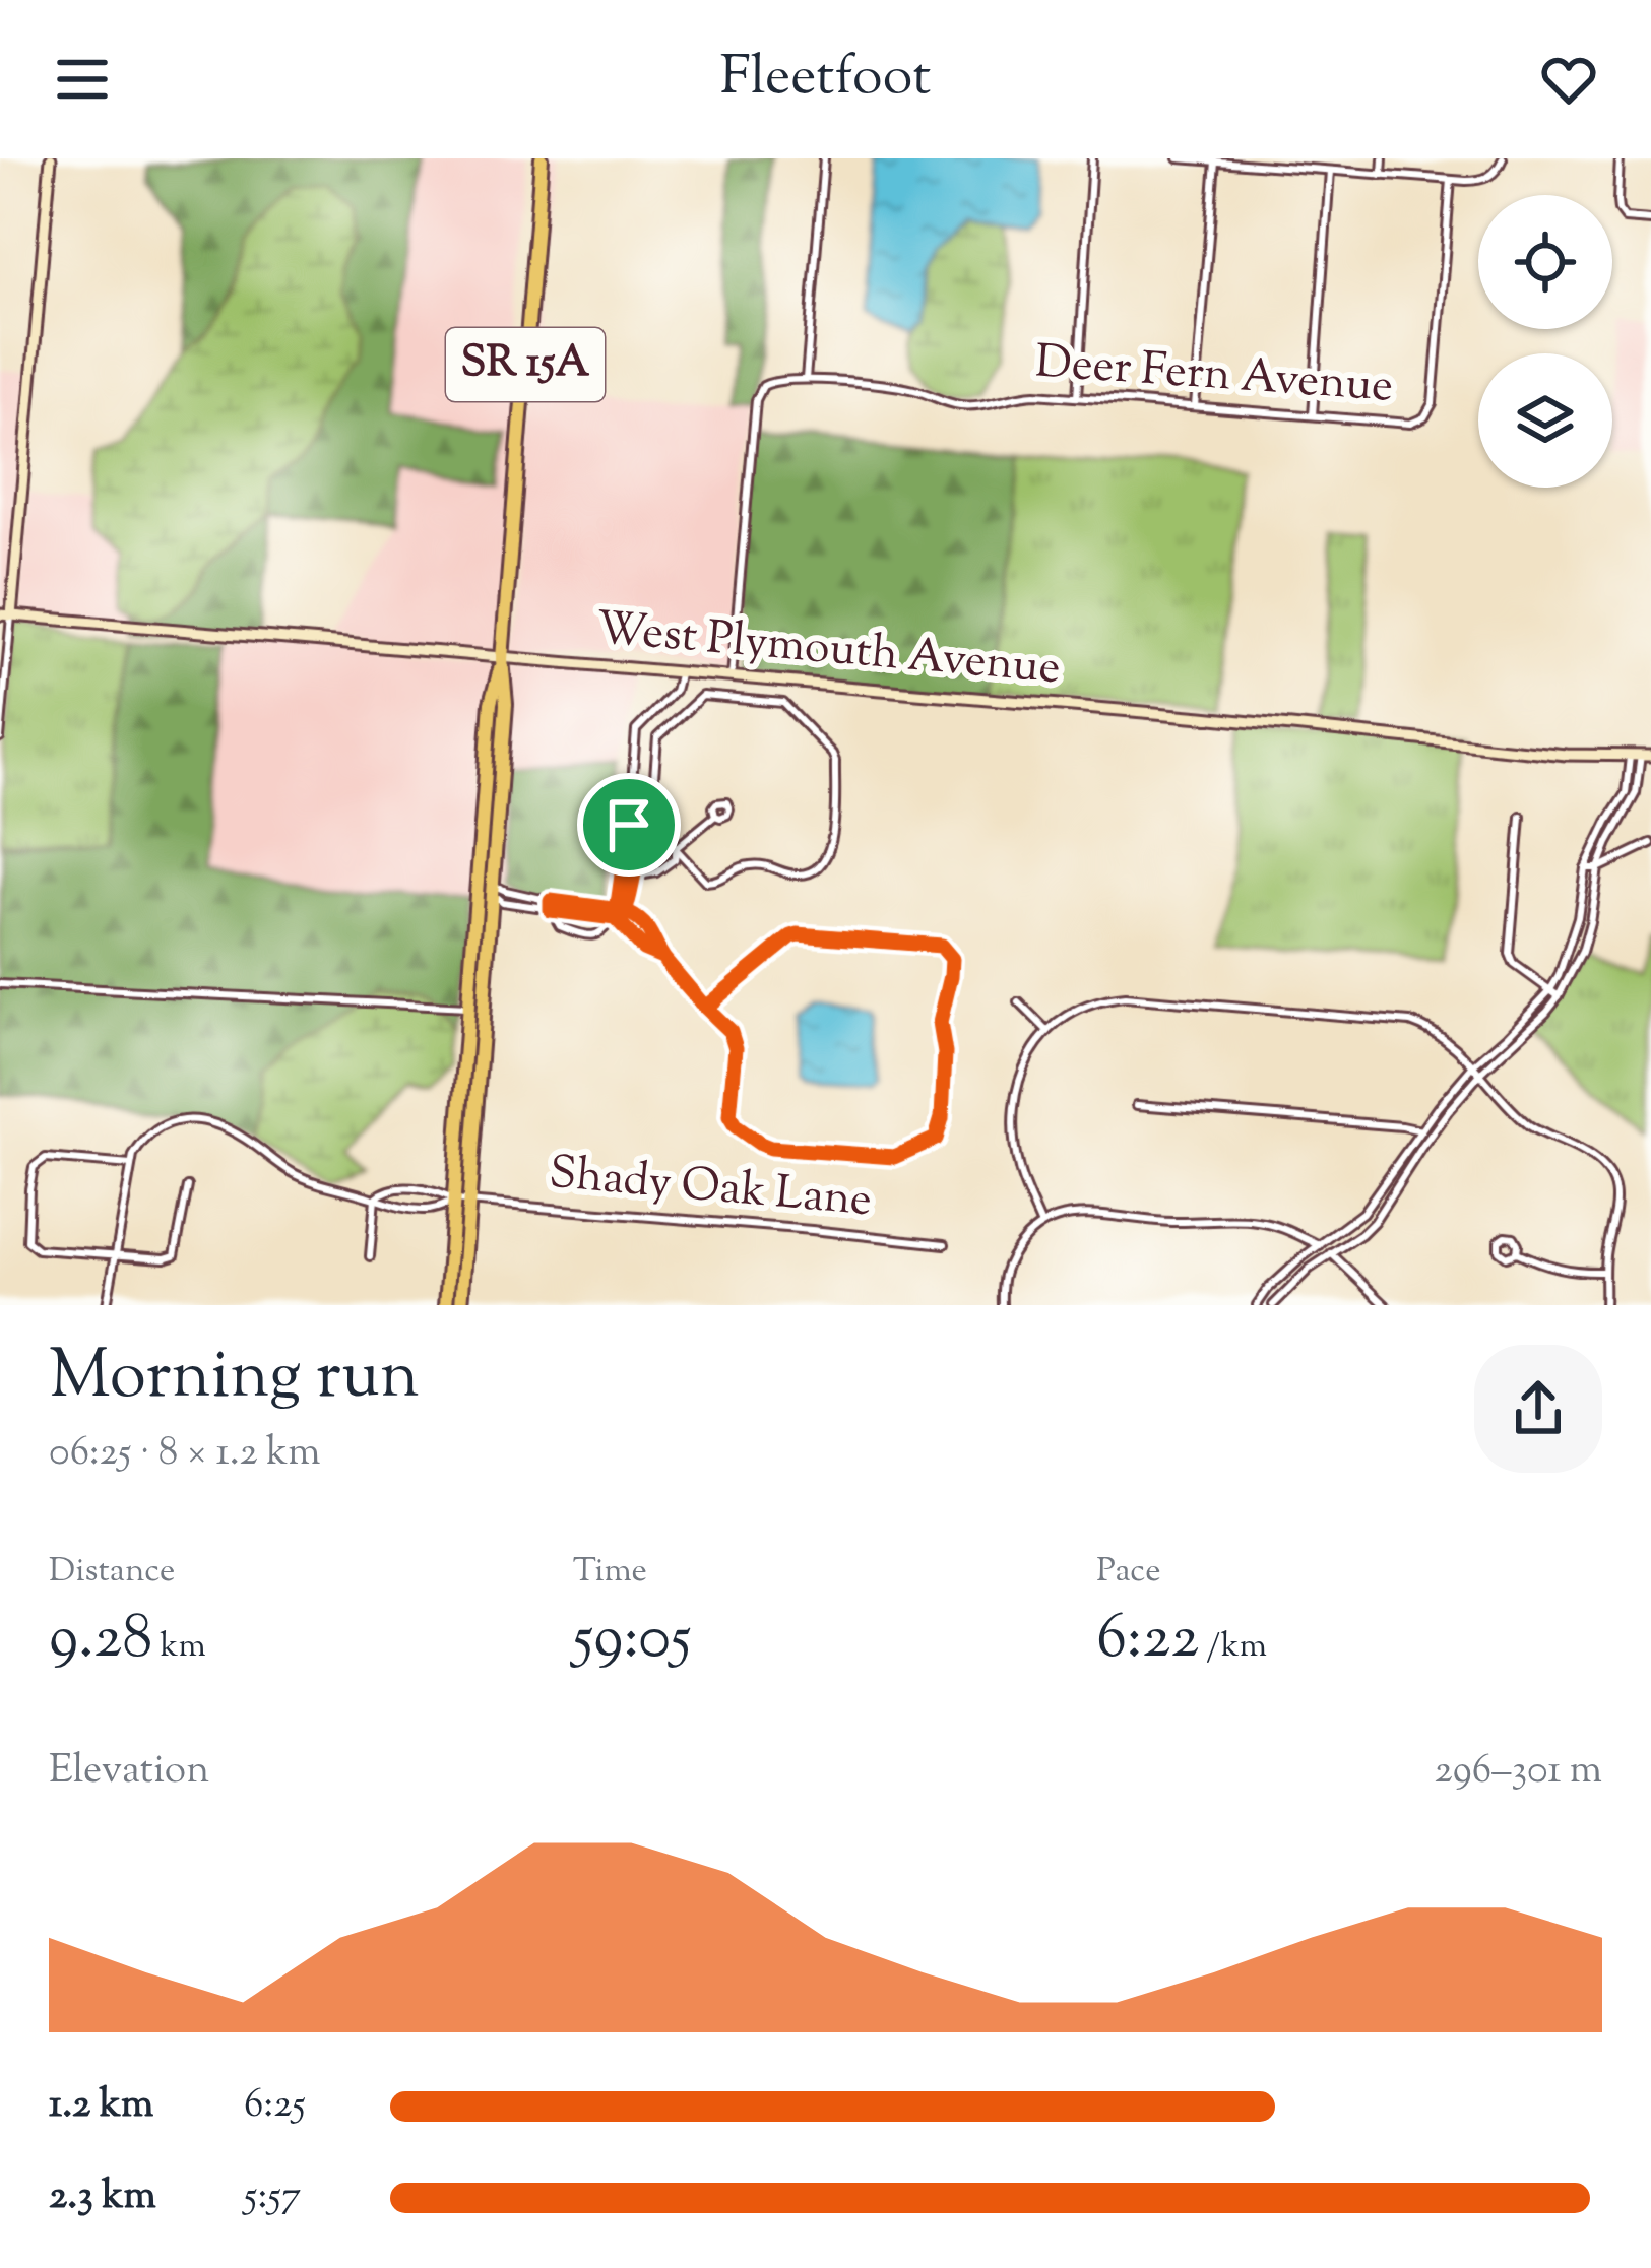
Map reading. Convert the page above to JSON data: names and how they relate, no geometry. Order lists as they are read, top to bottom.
{
  "streets": {
    "highway": ["SR 15A"],
    "street": ["Deer Fern Avenue", "West Plymouth Avenue", "Shady Oak Lane"]
  },
  "crossings": [
    ["SR 15A", "West Plymouth Avenue"],
    ["SR 15A", "Shady Oak Lane"],
    ["Deer Fern Avenue", "West Plymouth Avenue"]
  ],
  "page": {
    "header": "Fleetfoot",
    "heading": ["Morning run", "06:25 · 8 × 1.2 km"],
    "stats": [
      ["Distance", "9.28 km"],
      ["Time", "59:05"],
      ["Pace", "6:22 /km"]
    ],
    "chart": ["Elevation", "296–301 m"],
    "list": [
      {
        "name": "1.2 km",
        "note": "6:25"
      },
      {
        "name": "2.3 km",
        "note": "5:57"
      }
    ]
  }
}
